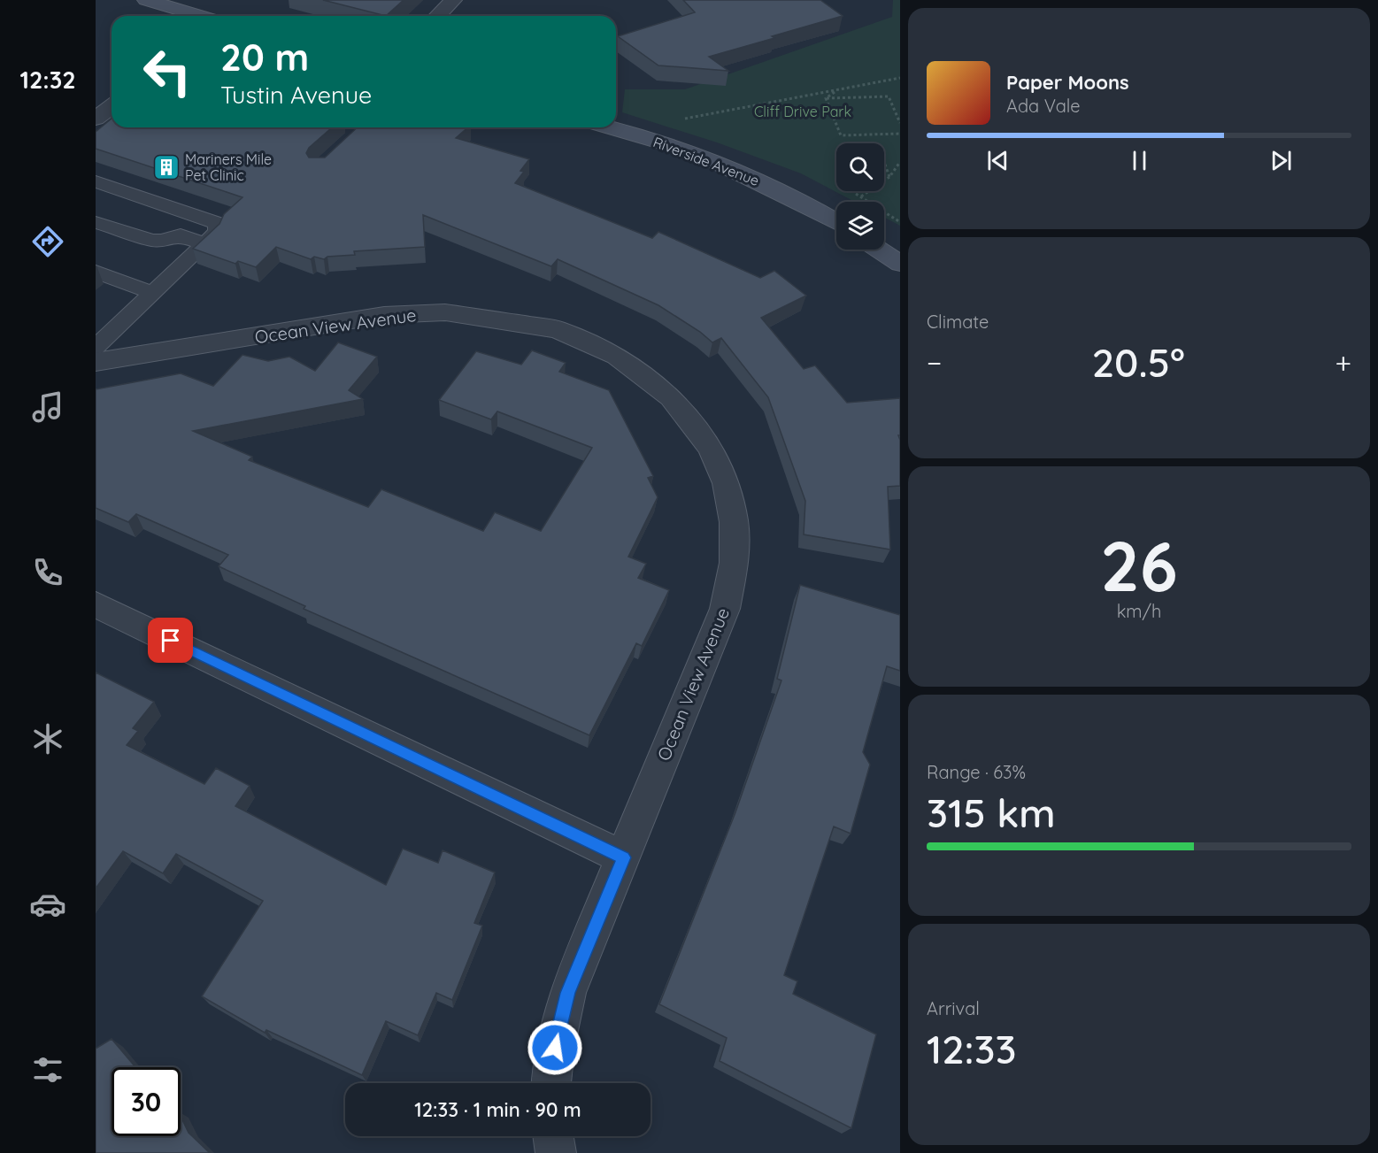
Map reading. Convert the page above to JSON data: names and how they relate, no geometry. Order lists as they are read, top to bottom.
{
  "streets": {
    "main road": ["Riverside Avenue"],
    "street": ["Ocean View Avenue"]
  },
  "parks": ["Cliff Drive Park"],
  "places": {
    "building": ["Mariners Mile Pet Clinic"]
  },
  "page": {
    "tabs": "12:32",
    "turn": ["20 m", "Tustin Avenue"],
    "song": ["Paper Moons", "Ada Vale"],
    "tile": [
      "Climate",
      ["26", "km/h"],
      ["Range · 63%", "315 km"],
      ["Arrival", "12:33"]
    ],
    "heat": ["−", "20.5°", "+"],
    "limit": "30",
    "trip": "12:33 · 1 min · 90 m"
  }
}
